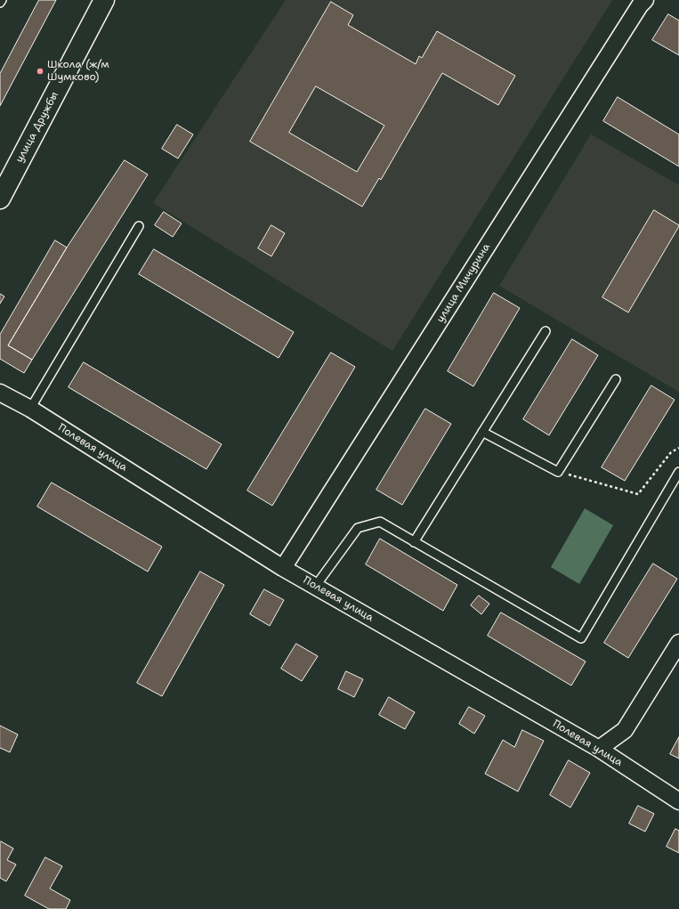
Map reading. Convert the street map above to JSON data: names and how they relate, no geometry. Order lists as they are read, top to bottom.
{
  "streets": {
    "main road": ["улица Дружбы"],
    "street": ["улица Мичурина", "Полевая улица"]
  },
  "crossings": [
    ["улица Мичурина", "Полевая улица"]
  ],
  "places": ["Школа (ж/м Шумково)"]
}
